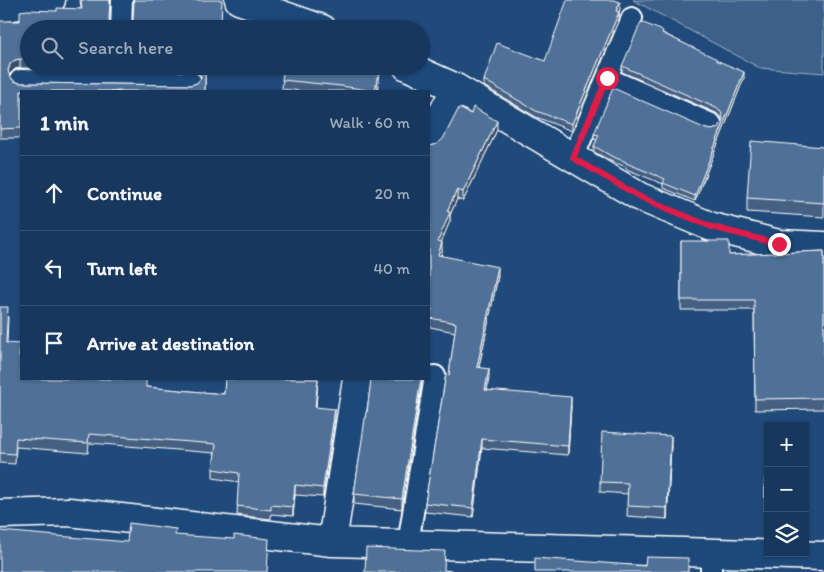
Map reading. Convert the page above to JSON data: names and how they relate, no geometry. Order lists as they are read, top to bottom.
{
  "page": {
    "search": "Search here",
    "heading": ["1 min", "Walk · 60 m"],
    "list": [
      ["Continue", "20 m"],
      ["Turn left", "40 m"],
      "Arrive at destination"
    ],
    "map_buttons": ["+", "−"]
  }
}
